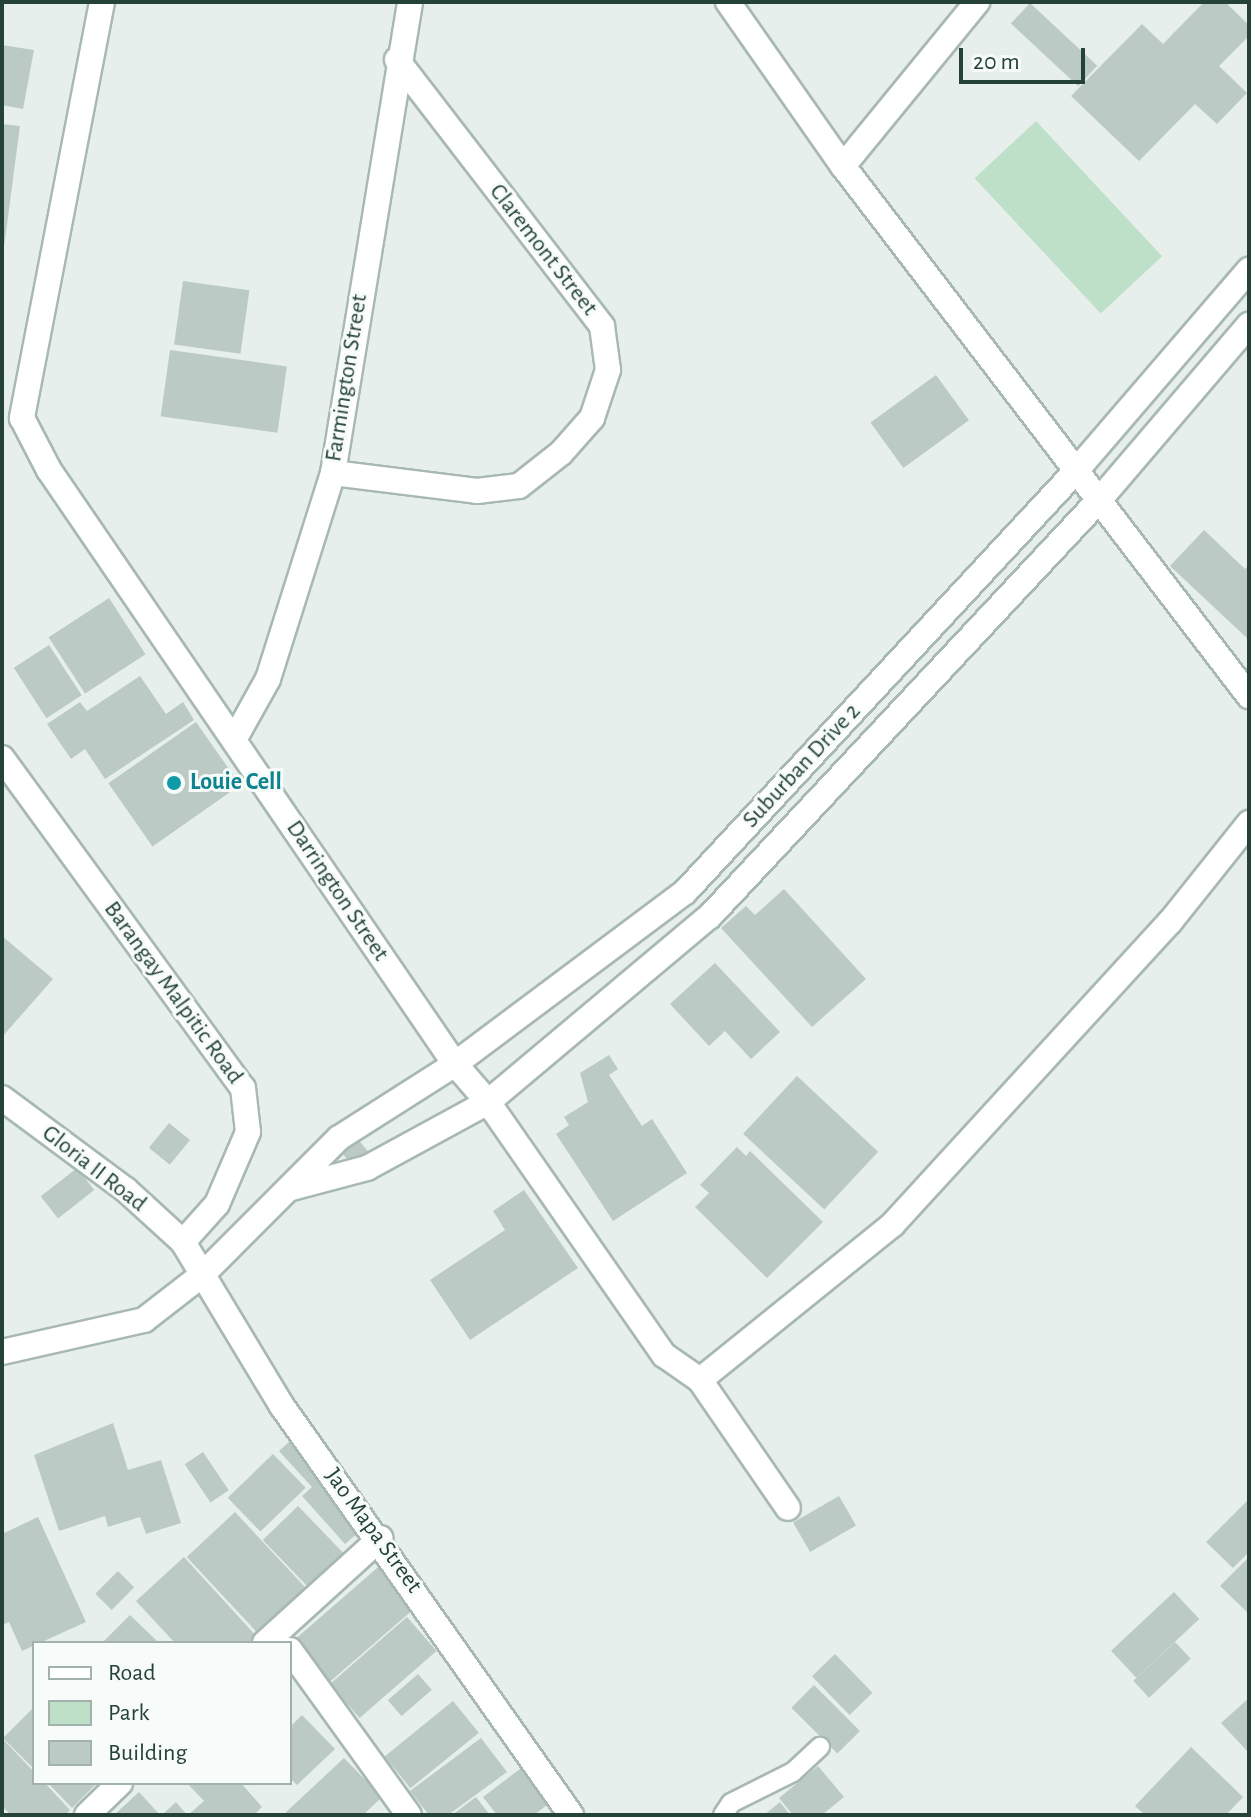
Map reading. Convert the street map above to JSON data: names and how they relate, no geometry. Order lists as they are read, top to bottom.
{
  "streets": {
    "street": [
      "Claremont Street",
      "Farmington Street",
      "Suburban Drive 2",
      "Darrington Street",
      "Barangay Malpitic Road",
      "Gloria II Road",
      "Jao Mapa Street"
    ]
  },
  "crossings": [
    ["Claremont Street", "Farmington Street"],
    ["Farmington Street", "Darrington Street"],
    ["Suburban Drive 2", "Darrington Street"],
    ["Suburban Drive 2", "Jao Mapa Street"],
    ["Barangay Malpitic Road", "Gloria II Road"],
    ["Barangay Malpitic Road", "Jao Mapa Street"],
    ["Gloria II Road", "Jao Mapa Street"]
  ],
  "places": ["Louie Cell"],
  "legend": ["Road", "Park", "Building"],
  "scale_bar": "20 m"
}
